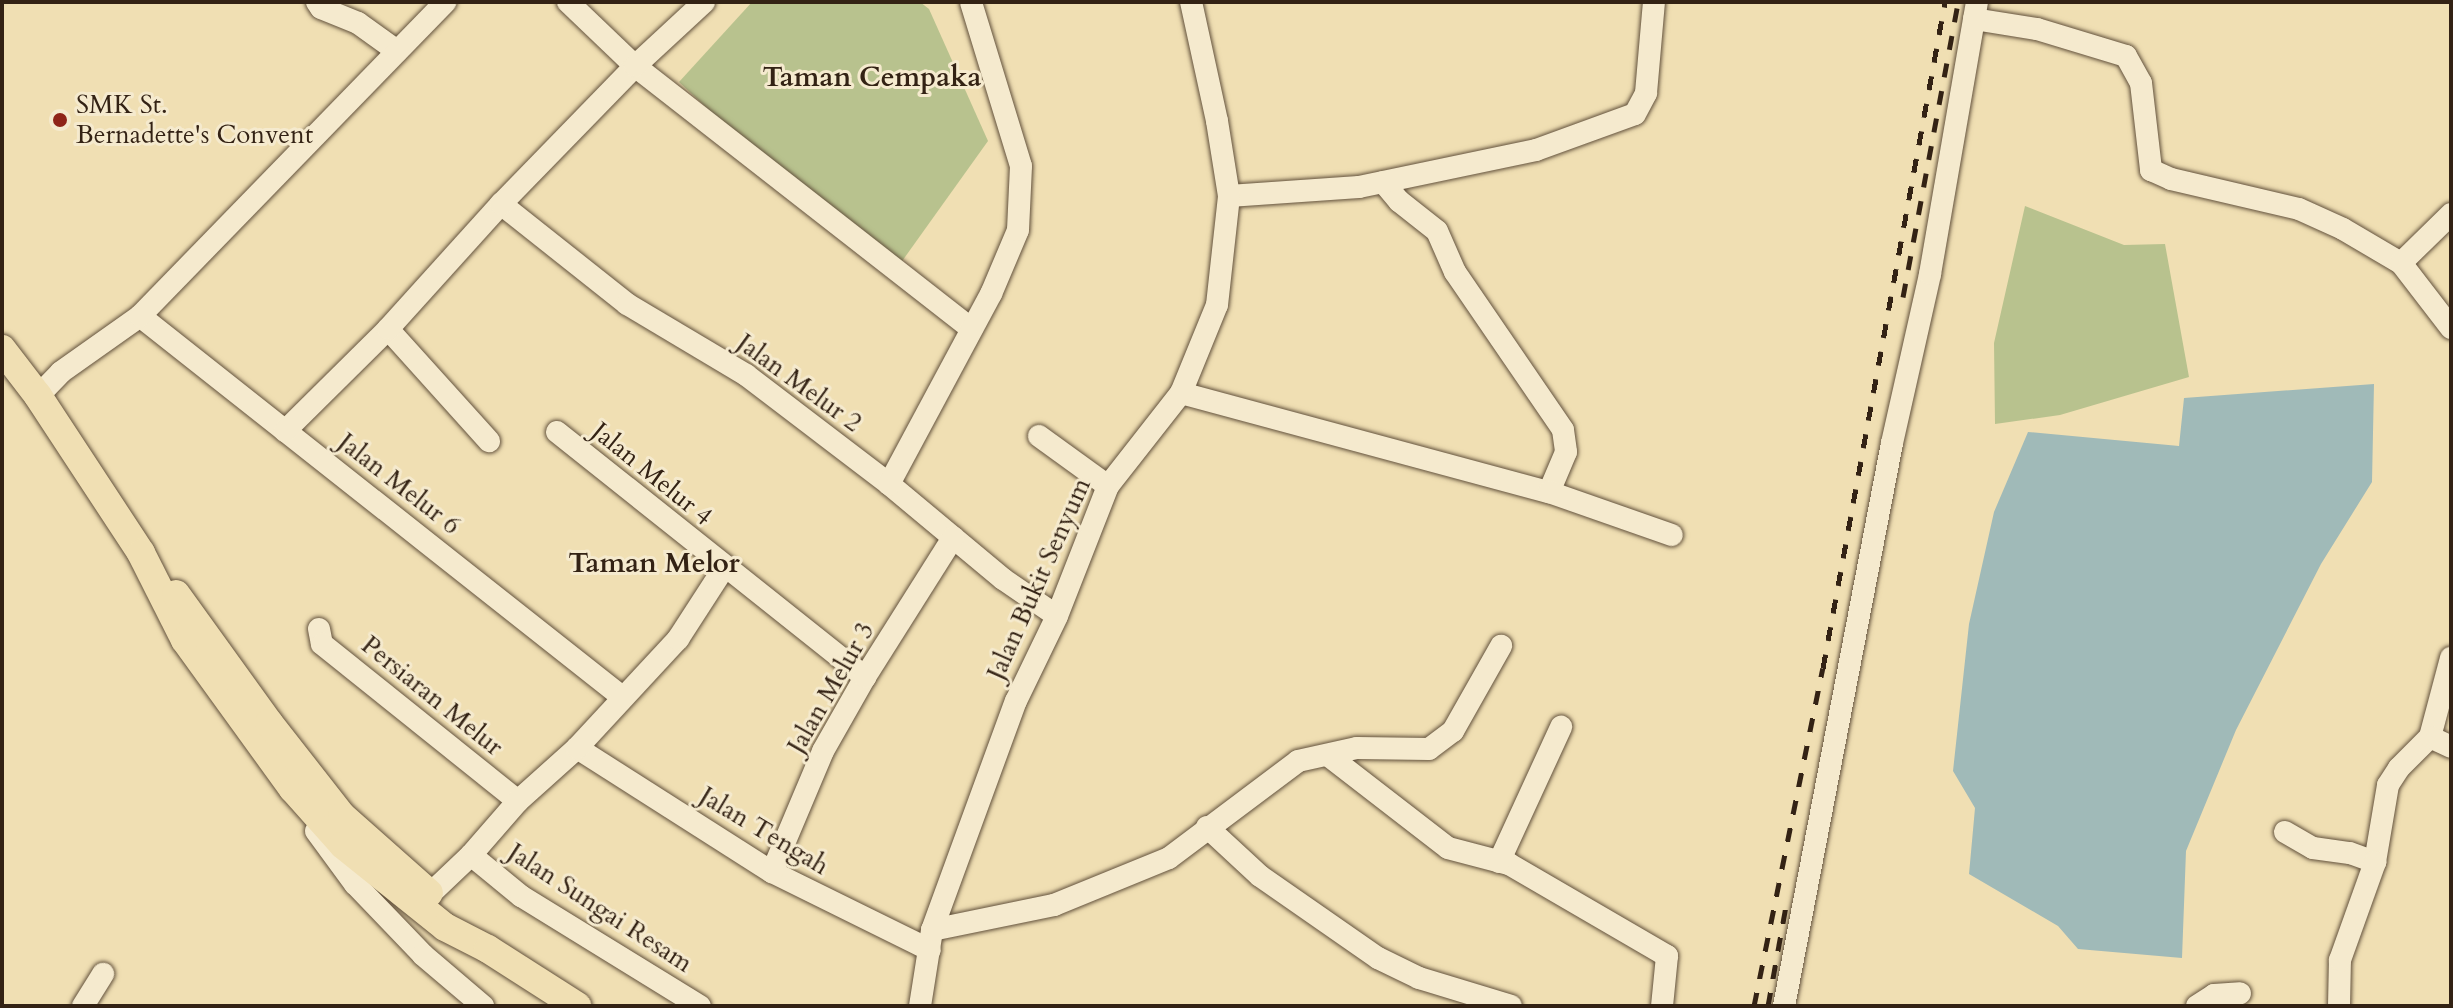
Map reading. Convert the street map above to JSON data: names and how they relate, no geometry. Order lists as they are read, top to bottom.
{
  "streets": {
    "street": [
      "Jalan Melur 2",
      "Jalan Melur 4",
      "Jalan Melur 6",
      "Jalan Bukit Senyum",
      "Jalan Melur 3",
      "Persiaran Melur",
      "Jalan Tengah",
      "Jalan Sungai Resam"
    ]
  },
  "crossings": [
    ["Jalan Melur 2", "Jalan Bukit Senyum"],
    ["Jalan Melur 2", "Jalan Melur 3"],
    ["Jalan Melur 4", "Jalan Melur 3"],
    ["Jalan Bukit Senyum", "Jalan Tengah"],
    ["Jalan Melur 3", "Jalan Tengah"]
  ],
  "districts": ["Taman Cempaka", "Taman Melor"],
  "places": ["SMK St. Bernadette's Convent"]
}
